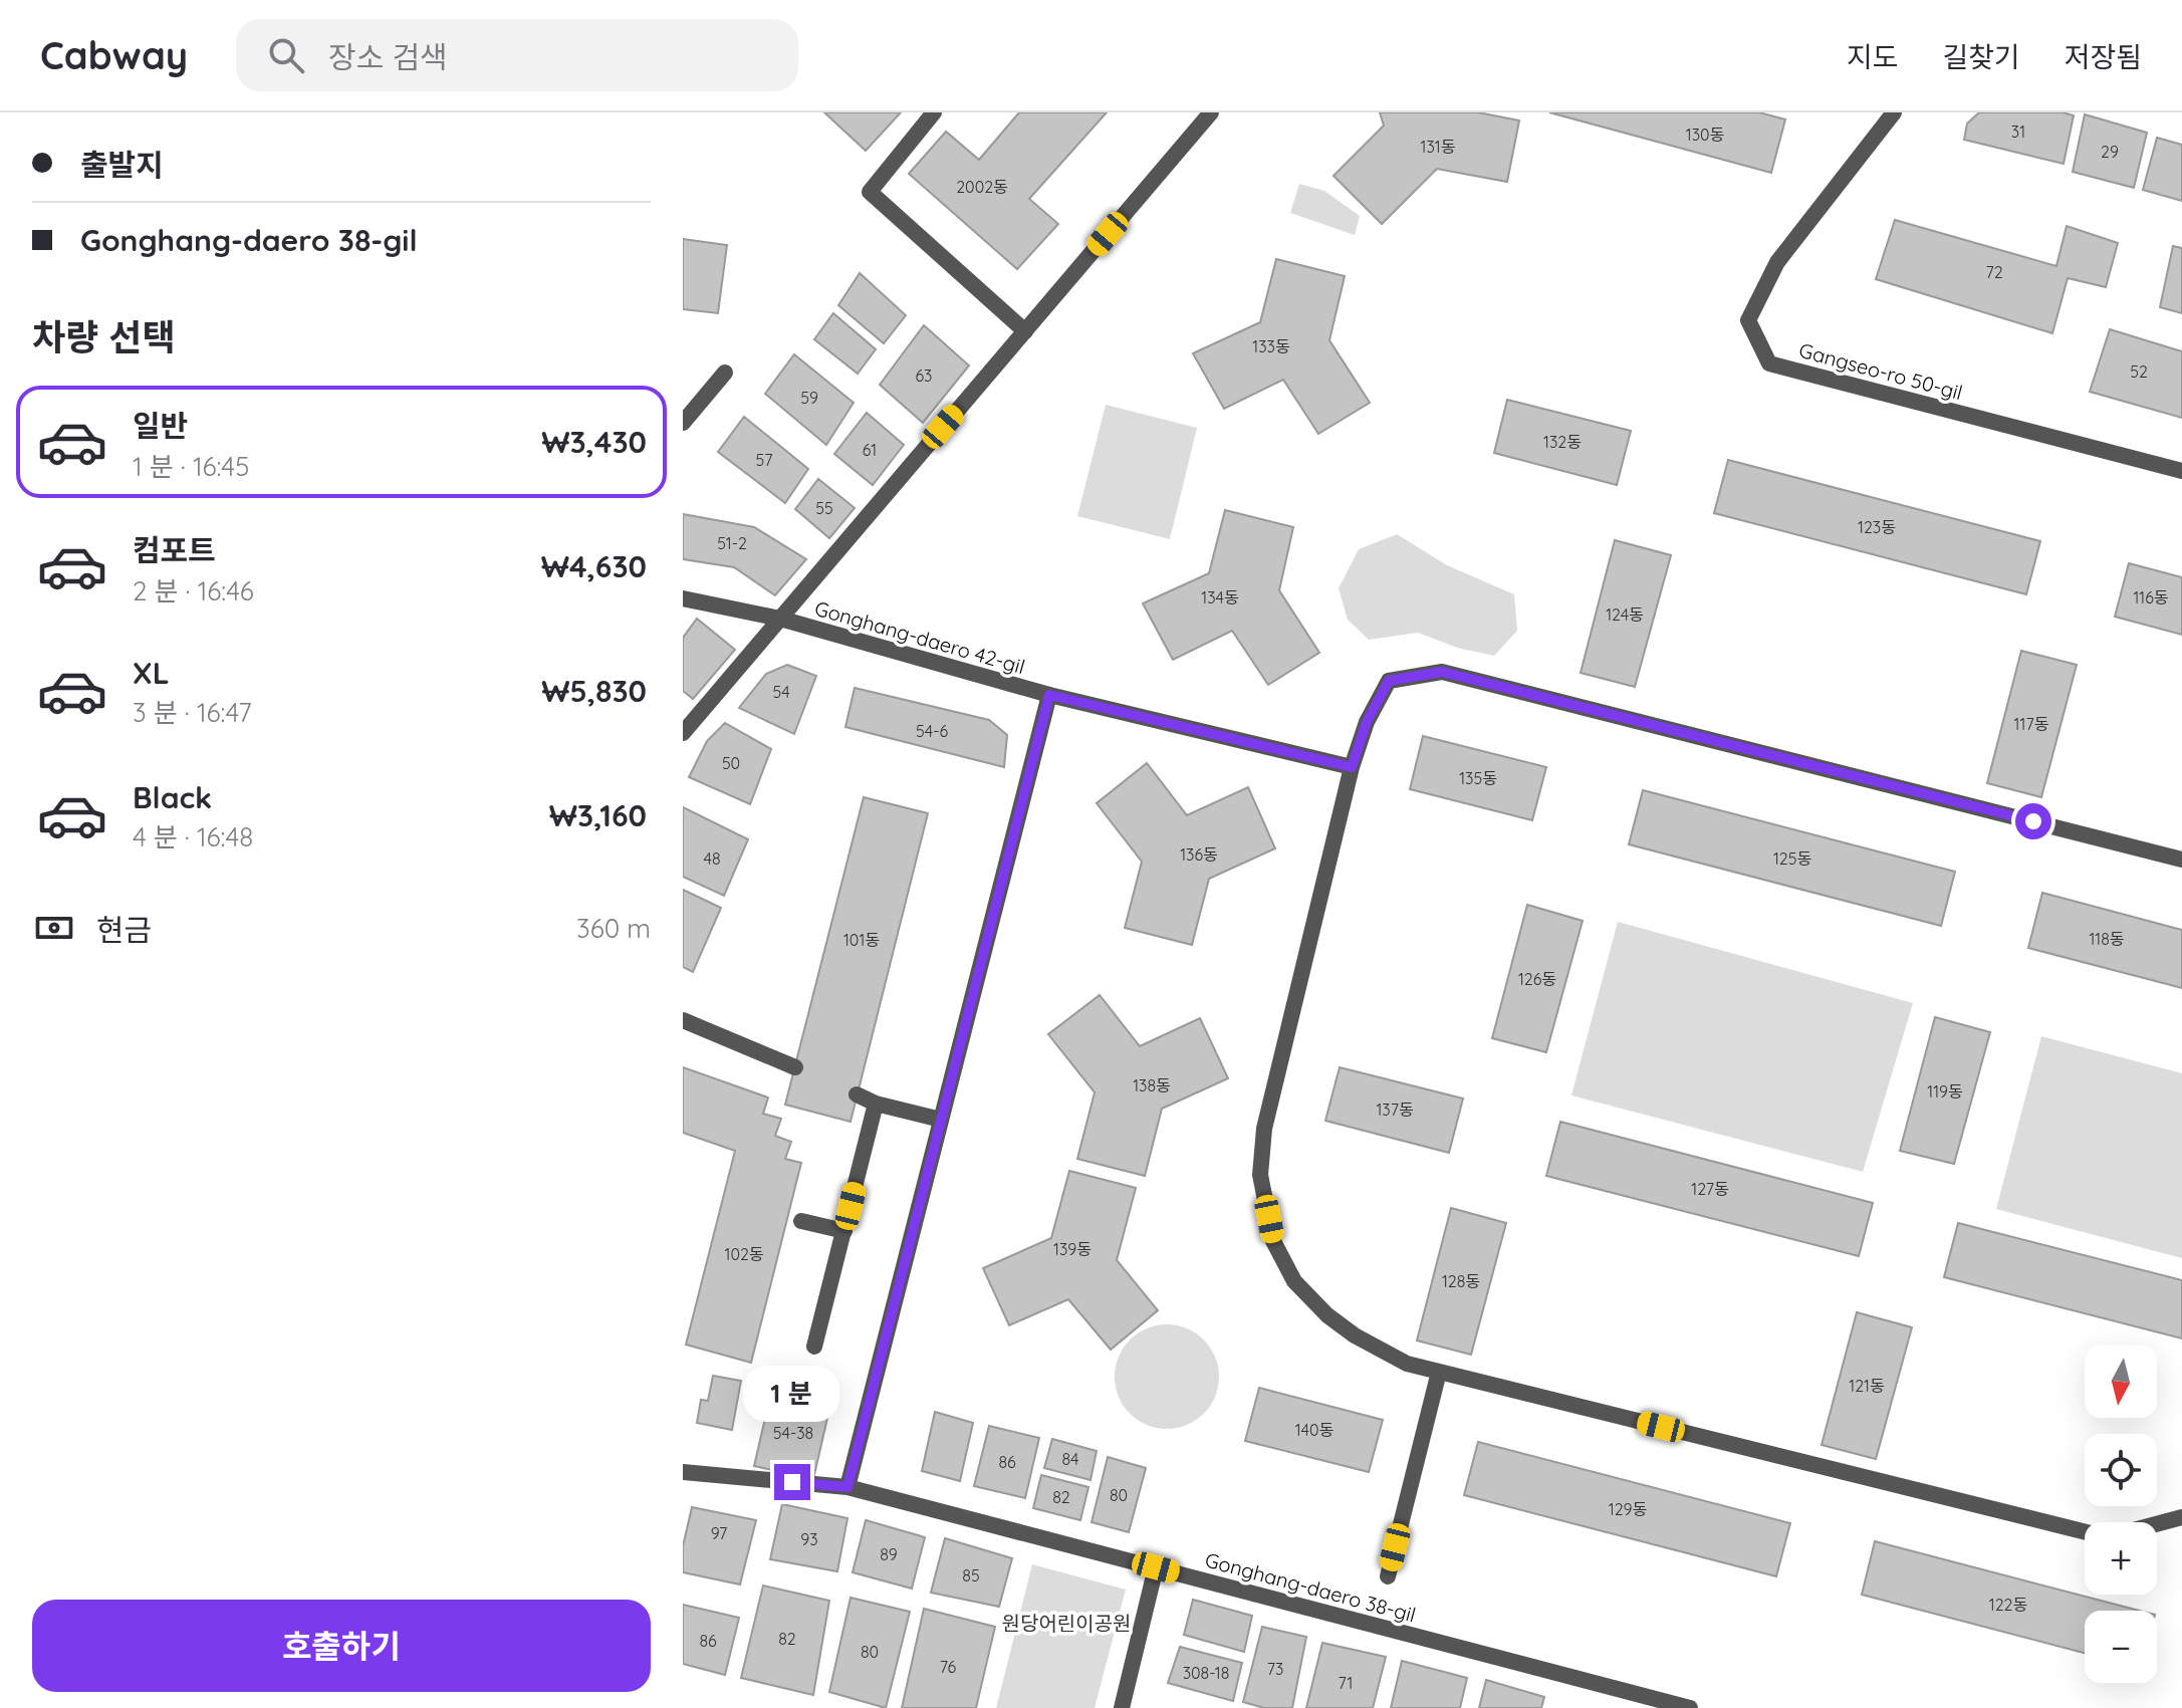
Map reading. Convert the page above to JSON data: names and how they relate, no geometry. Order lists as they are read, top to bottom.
{
  "streets": {
    "street": ["Gangseo-ro 50-gil", "Gonghang-daero 42-gil", "Gonghang-daero 38-gil"]
  },
  "parks": ["원당어린이공원"],
  "house_numbers": [
    "31",
    "130동",
    "131동",
    "29",
    "2002동",
    "72",
    "133동",
    "52",
    "63",
    "59",
    "132동",
    "61",
    "57",
    "55",
    "123동",
    "51-2",
    "134동",
    "116동",
    "124동",
    "54",
    "117동",
    "54-6",
    "50",
    "135동",
    "136동",
    "48",
    "125동",
    "118동",
    "101동",
    "126동",
    "138동",
    "119동",
    "137동",
    "127동",
    "139동",
    "102동",
    "128동",
    "121동",
    "140동",
    "54-38",
    "84",
    "86",
    "80",
    "82",
    "129동",
    "97",
    "93",
    "89",
    "85",
    "122동",
    "82",
    "86",
    "80",
    "76",
    "73",
    "308-18",
    "71"
  ],
  "north": "bottom",
  "page": {
    "header": "Cabway",
    "search": "장소 검색",
    "nav": ["지도", "길찾기", "저장됨"],
    "banner": ["출발지", "Gonghang-daero 38-gil"],
    "heading": "차량 선택",
    "list": [
      {
        "name": "일반",
        "note": "1 분 · 16:45",
        "value": "₩3,430"
      },
      {
        "name": "컴포트",
        "note": "2 분 · 16:46",
        "value": "₩4,630"
      },
      {
        "name": "XL",
        "note": "3 분 · 16:47",
        "value": "₩5,830"
      },
      {
        "name": "Black",
        "note": "4 분 · 16:48",
        "value": "₩3,160"
      }
    ],
    "pay": ["현금", "360 m"],
    "map_buttons": ["+", "−"],
    "bubble": "1 분",
    "buttons": "호출하기"
  }
}
